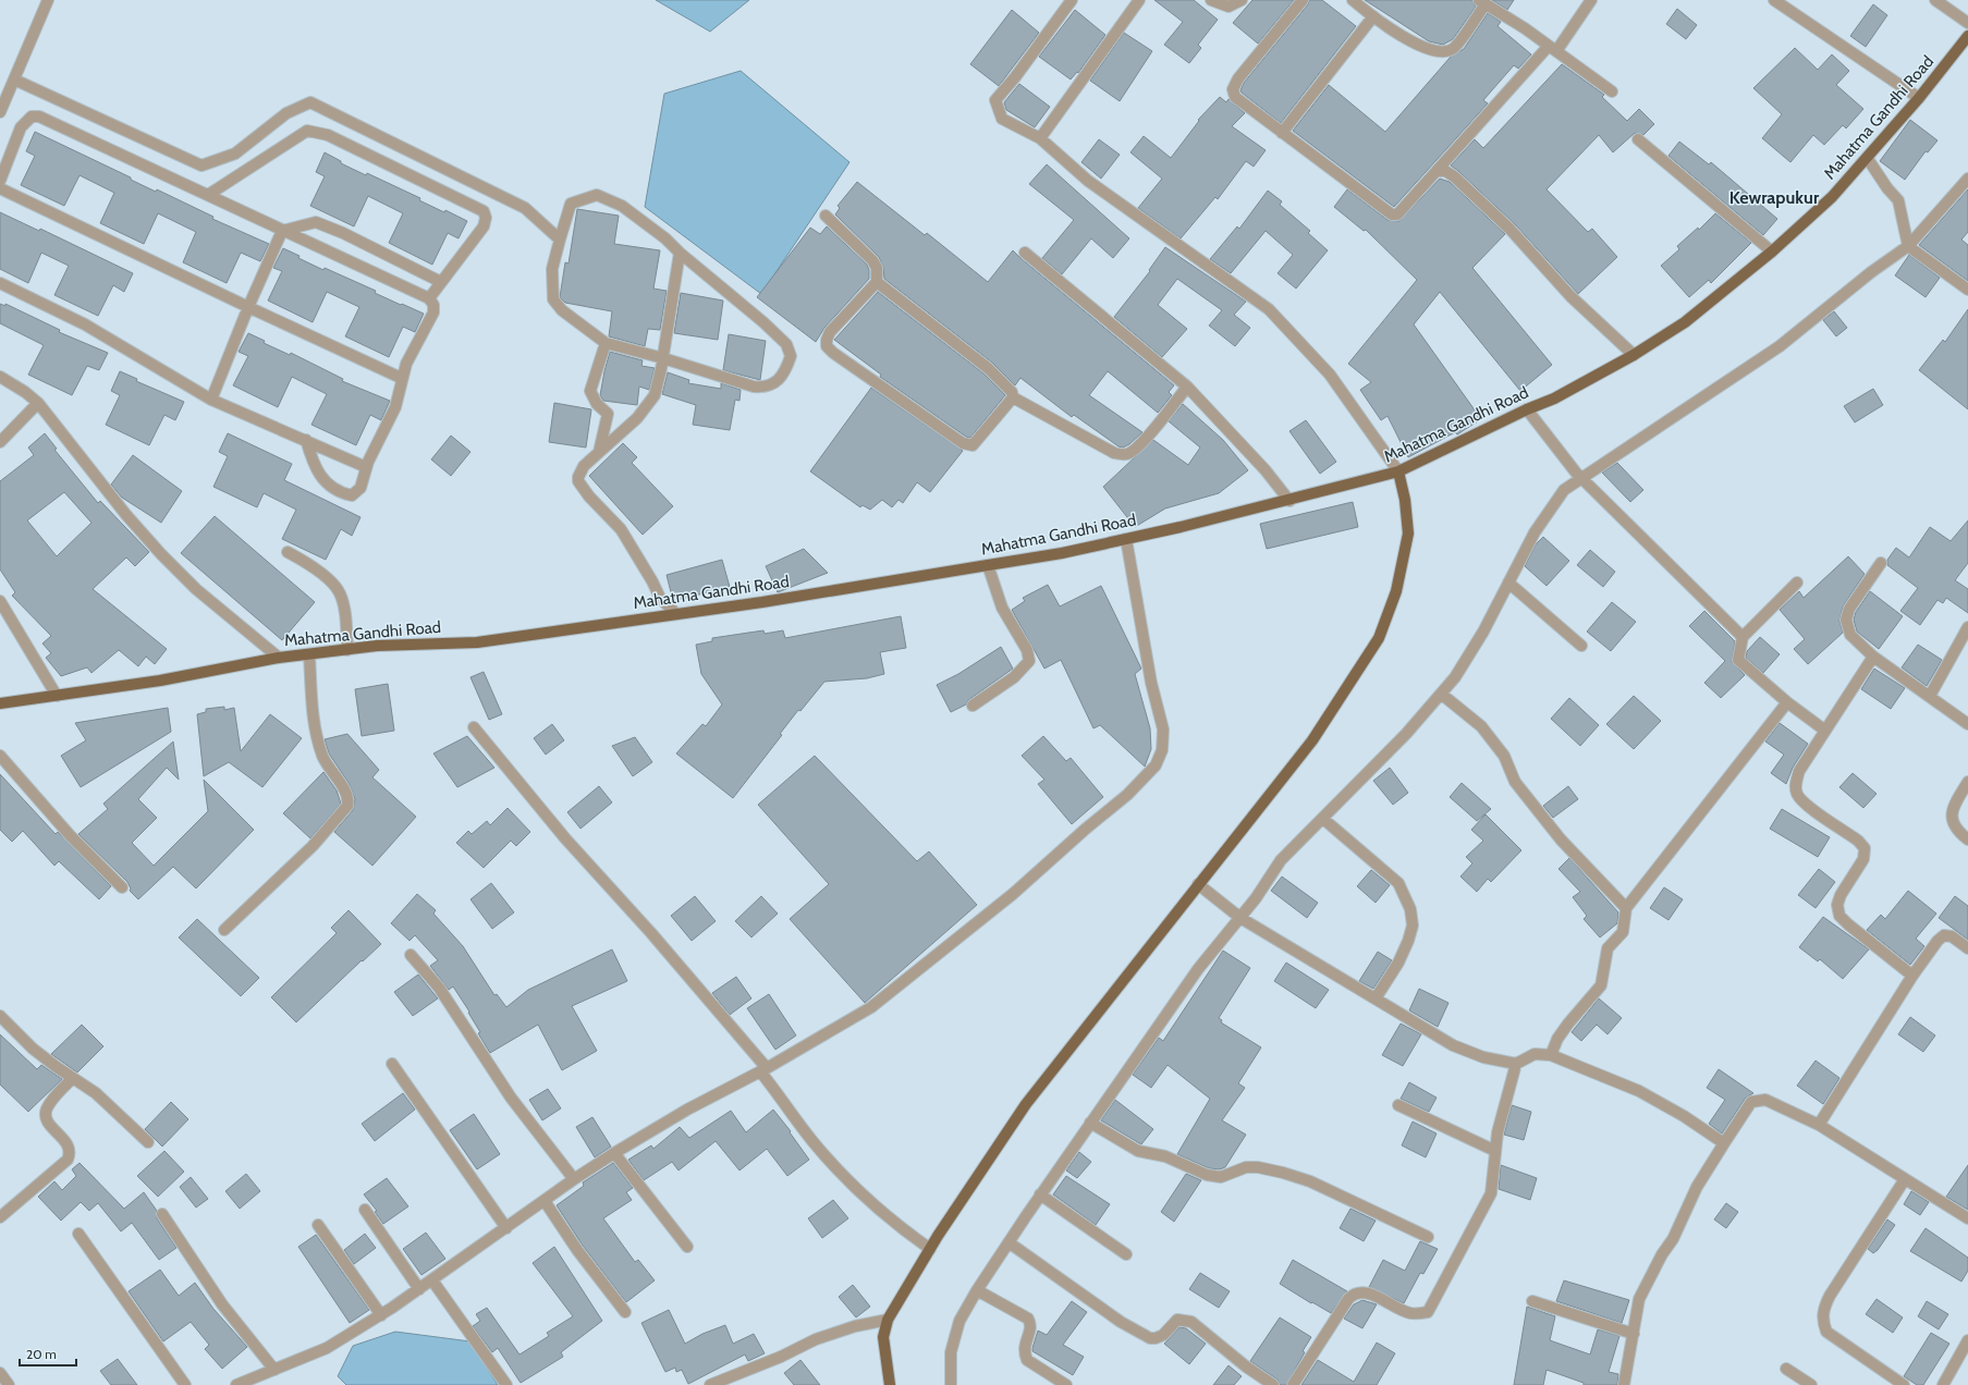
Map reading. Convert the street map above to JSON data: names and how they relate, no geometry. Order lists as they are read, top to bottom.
{
  "streets": {
    "main road": ["Mahatma Gandhi Road"]
  },
  "districts": ["Kewrapukur"],
  "scale_bar": "20 m"
}
